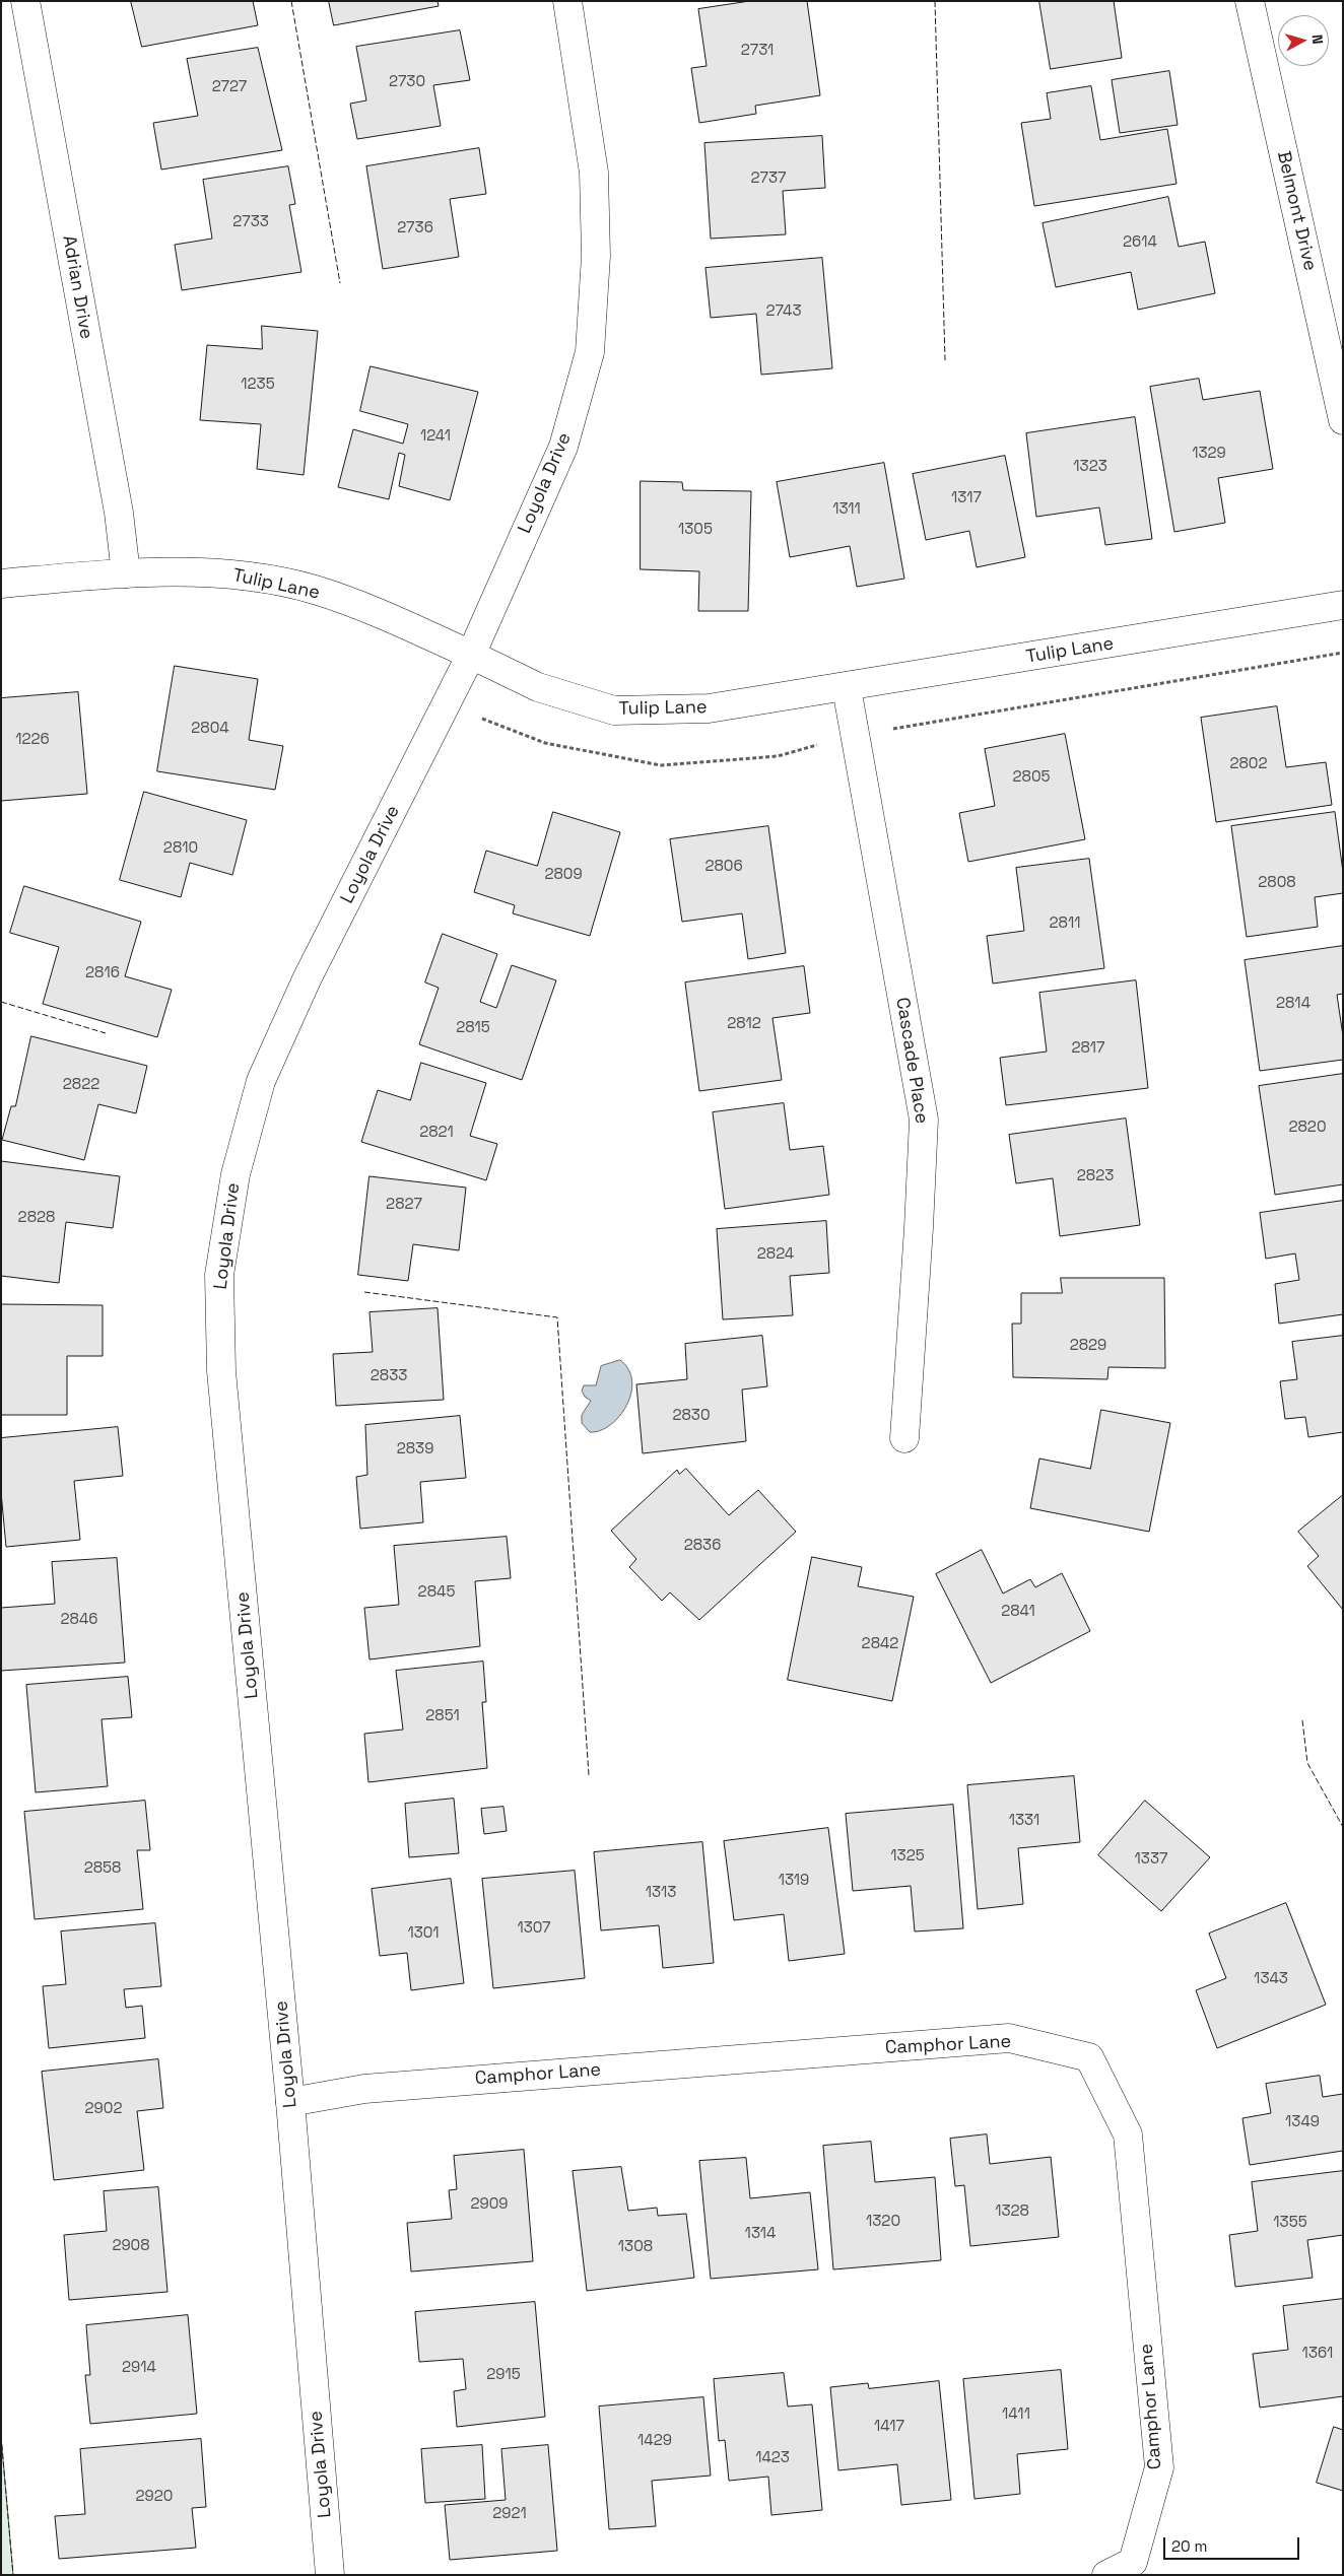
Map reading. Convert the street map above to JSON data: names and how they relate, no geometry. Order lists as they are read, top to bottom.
{
  "streets": {
    "street": [
      "Belmont Drive",
      "Adrian Drive",
      "Loyola Drive",
      "Tulip Lane",
      "Cascade Place",
      "Camphor Lane"
    ]
  },
  "crossings": [
    ["Adrian Drive", "Tulip Lane"],
    ["Loyola Drive", "Tulip Lane"],
    ["Loyola Drive", "Camphor Lane"],
    ["Tulip Lane", "Cascade Place"]
  ],
  "house_numbers": [
    "2731",
    "2730",
    "2727",
    "2737",
    "2733",
    "2736",
    "2614",
    "2743",
    "1235",
    "1241",
    "1329",
    "1323",
    "1317",
    "1311",
    "1305",
    "2804",
    "1226",
    "2802",
    "2805",
    "2810",
    "2806",
    "2809",
    "2808",
    "2811",
    "2816",
    "2814",
    "2812",
    "2815",
    "2817",
    "2822",
    "2820",
    "2821",
    "2823",
    "2827",
    "2828",
    "2824",
    "2829",
    "2833",
    "2830",
    "2839",
    "2836",
    "2845",
    "2841",
    "2846",
    "2842",
    "2851",
    "1331",
    "1325",
    "1337",
    "2858",
    "1319",
    "1313",
    "1307",
    "1301",
    "1343",
    "2902",
    "1349",
    "2909",
    "1328",
    "1320",
    "1355",
    "1314",
    "2908",
    "1308",
    "1361",
    "2914",
    "2915",
    "1411",
    "1417",
    "1429",
    "1423",
    "2920",
    "2921"
  ],
  "scale_bar": "20 m",
  "north": "right"
}
